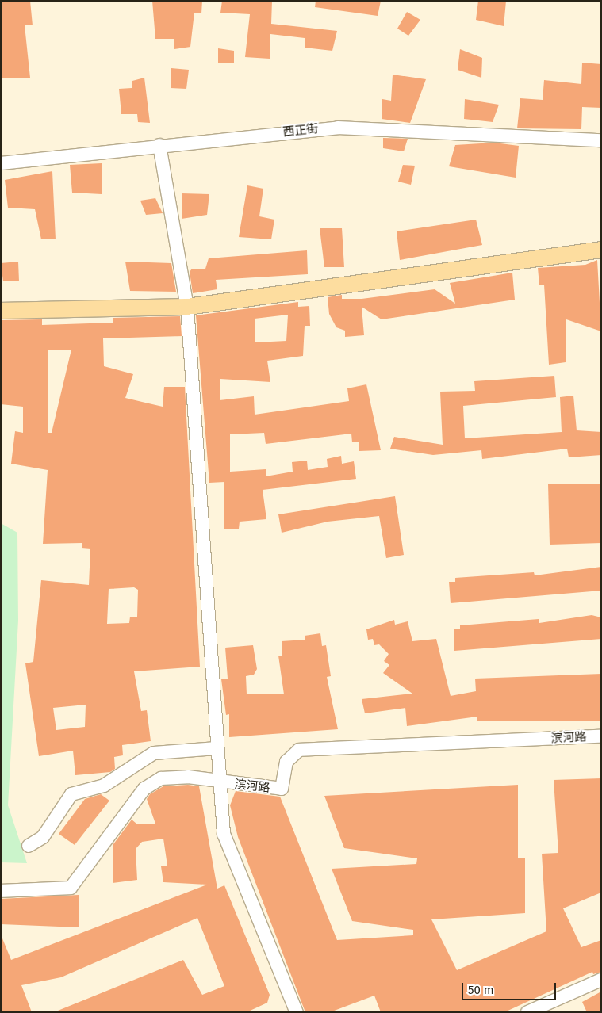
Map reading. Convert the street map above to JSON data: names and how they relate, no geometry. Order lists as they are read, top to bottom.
{
  "streets": {
    "street": ["西正街", "滨河路"]
  },
  "scale_bar": "50 m"
}
